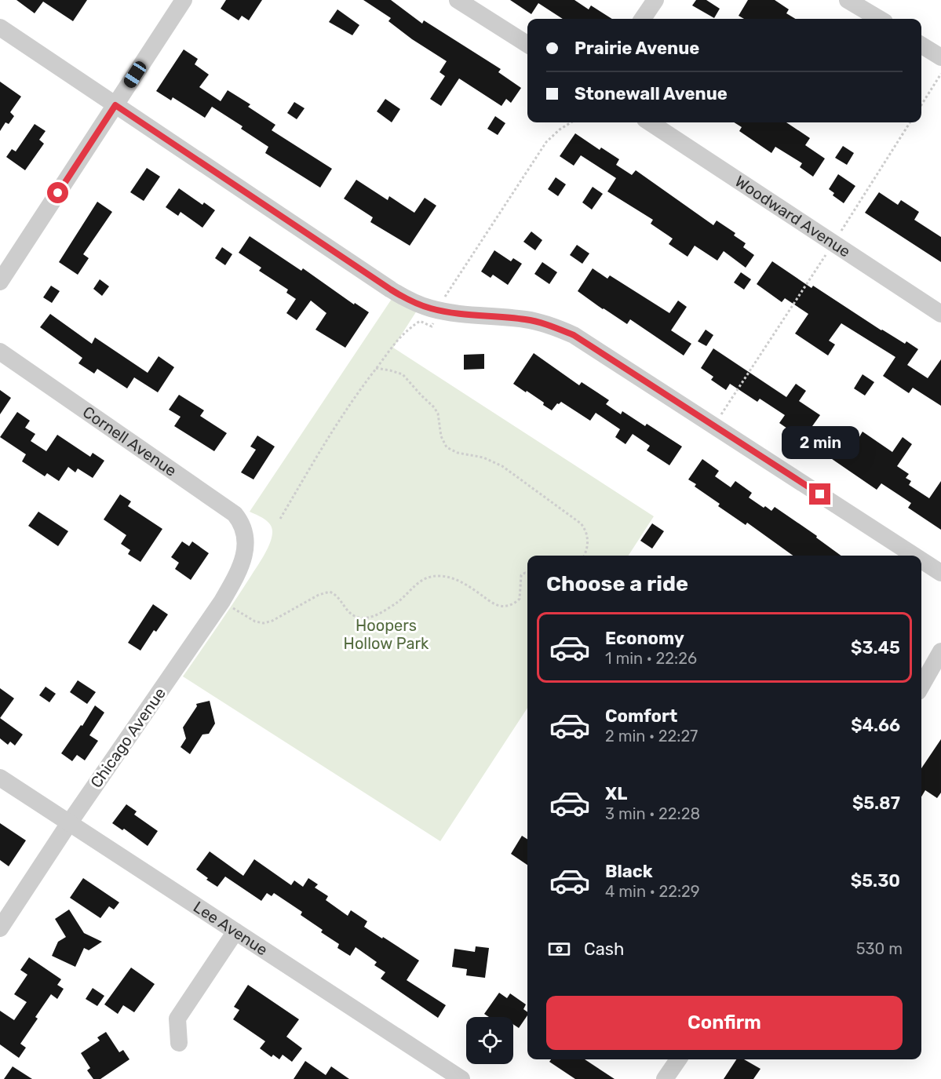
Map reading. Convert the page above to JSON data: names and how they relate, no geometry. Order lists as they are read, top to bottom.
{
  "streets": {
    "street": [
      "Woodward Avenue",
      "Cornell Avenue",
      "Chicago Avenue",
      "Lee Avenue"
    ]
  },
  "crossings": [
    ["Cornell Avenue", "Chicago Avenue"],
    ["Chicago Avenue", "Lee Avenue"]
  ],
  "parks": ["Hoopers Hollow Park"],
  "page": {
    "banner": ["Prairie Avenue", "Stonewall Avenue"],
    "bubble": "2 min",
    "heading": "Choose a ride",
    "list": [
      {
        "name": "Economy",
        "note": "1 min · 22:26",
        "value": "$3.45"
      },
      {
        "name": "Comfort",
        "note": "2 min · 22:27",
        "value": "$4.66"
      },
      {
        "name": "XL",
        "note": "3 min · 22:28",
        "value": "$5.87"
      },
      {
        "name": "Black",
        "note": "4 min · 22:29",
        "value": "$5.30"
      }
    ],
    "pay": ["Cash", "530 m"],
    "buttons": "Confirm"
  }
}
